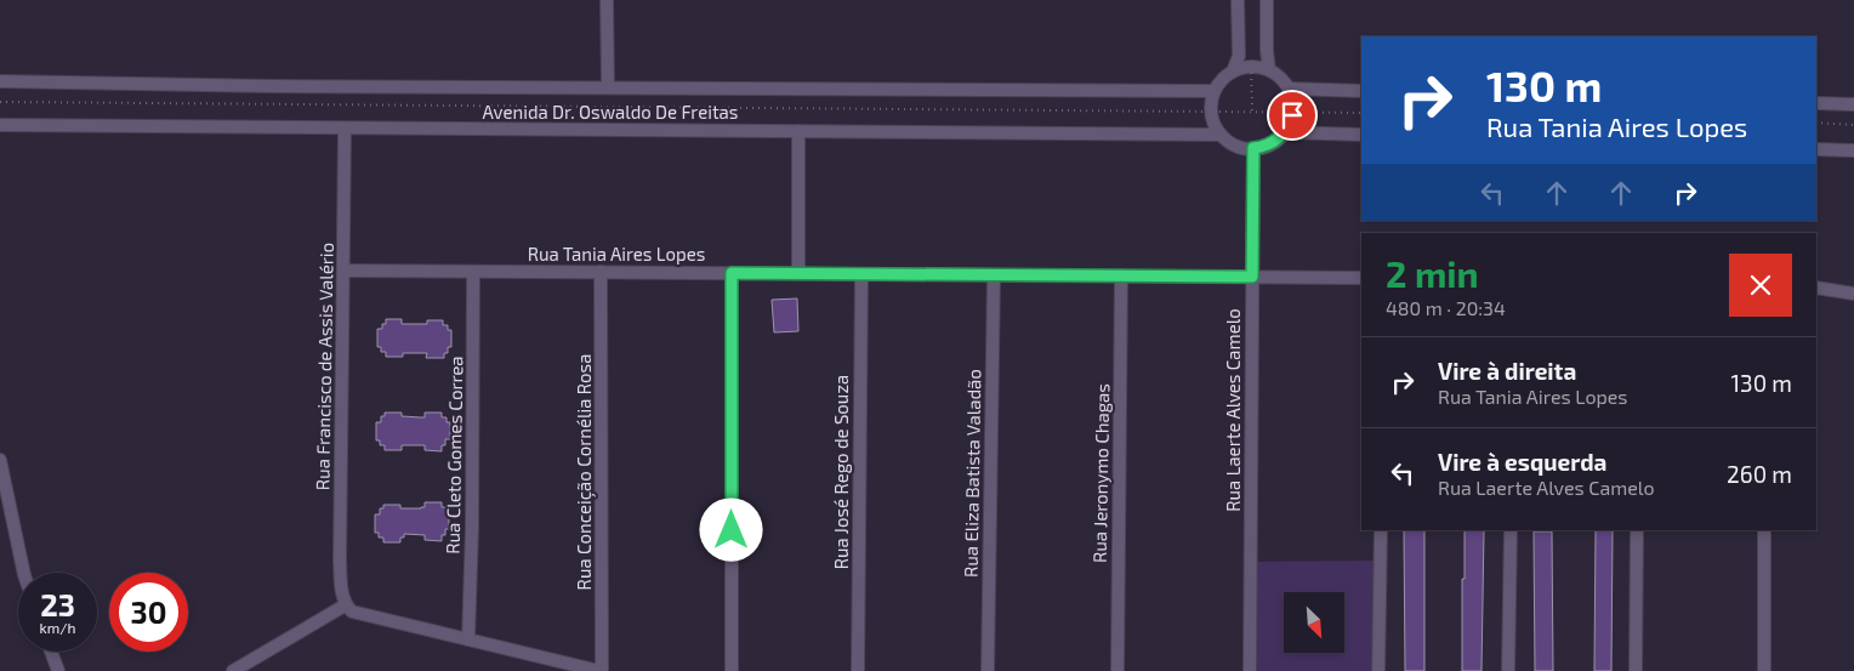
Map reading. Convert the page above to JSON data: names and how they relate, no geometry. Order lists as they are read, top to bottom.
{
  "streets": {
    "street": [
      "Avenida Dr. Oswaldo De Freitas",
      "Rua Tania Aires Lopes",
      "Rua Francisco de Assis Valério",
      "Rua Laerte Alves Camelo",
      "Rua Cleto Gomes Correa",
      "Rua Conceição Cornélia Rosa",
      "Rua José Rego de Souza",
      "Rua Eliza Batista Valadão",
      "Rua Jeronymo Chagas"
    ]
  },
  "crossings": [
    ["Avenida Dr. Oswaldo De Freitas", "Rua Francisco de Assis Valério"],
    ["Rua Tania Aires Lopes", "Rua Francisco de Assis Valério"],
    ["Rua Tania Aires Lopes", "Rua Laerte Alves Camelo"],
    ["Rua Tania Aires Lopes", "Rua Cleto Gomes Correa"],
    ["Rua Tania Aires Lopes", "Rua Conceição Cornélia Rosa"],
    ["Rua Tania Aires Lopes", "Rua José Rego de Souza"],
    ["Rua Tania Aires Lopes", "Rua Eliza Batista Valadão"],
    ["Rua Tania Aires Lopes", "Rua Jeronymo Chagas"]
  ],
  "north": "bottom right",
  "page": {
    "turn": ["130 m", "Rua Tania Aires Lopes"],
    "heading": ["2 min", "480 m · 20:34"],
    "list": [
      {
        "name": "Vire à direita",
        "note": "Rua Tania Aires Lopes",
        "value": "130 m"
      },
      {
        "name": "Vire à esquerda",
        "note": "Rua Laerte Alves Camelo",
        "value": "260 m"
      }
    ],
    "speed": "23 km/h",
    "limit": "30"
  }
}
